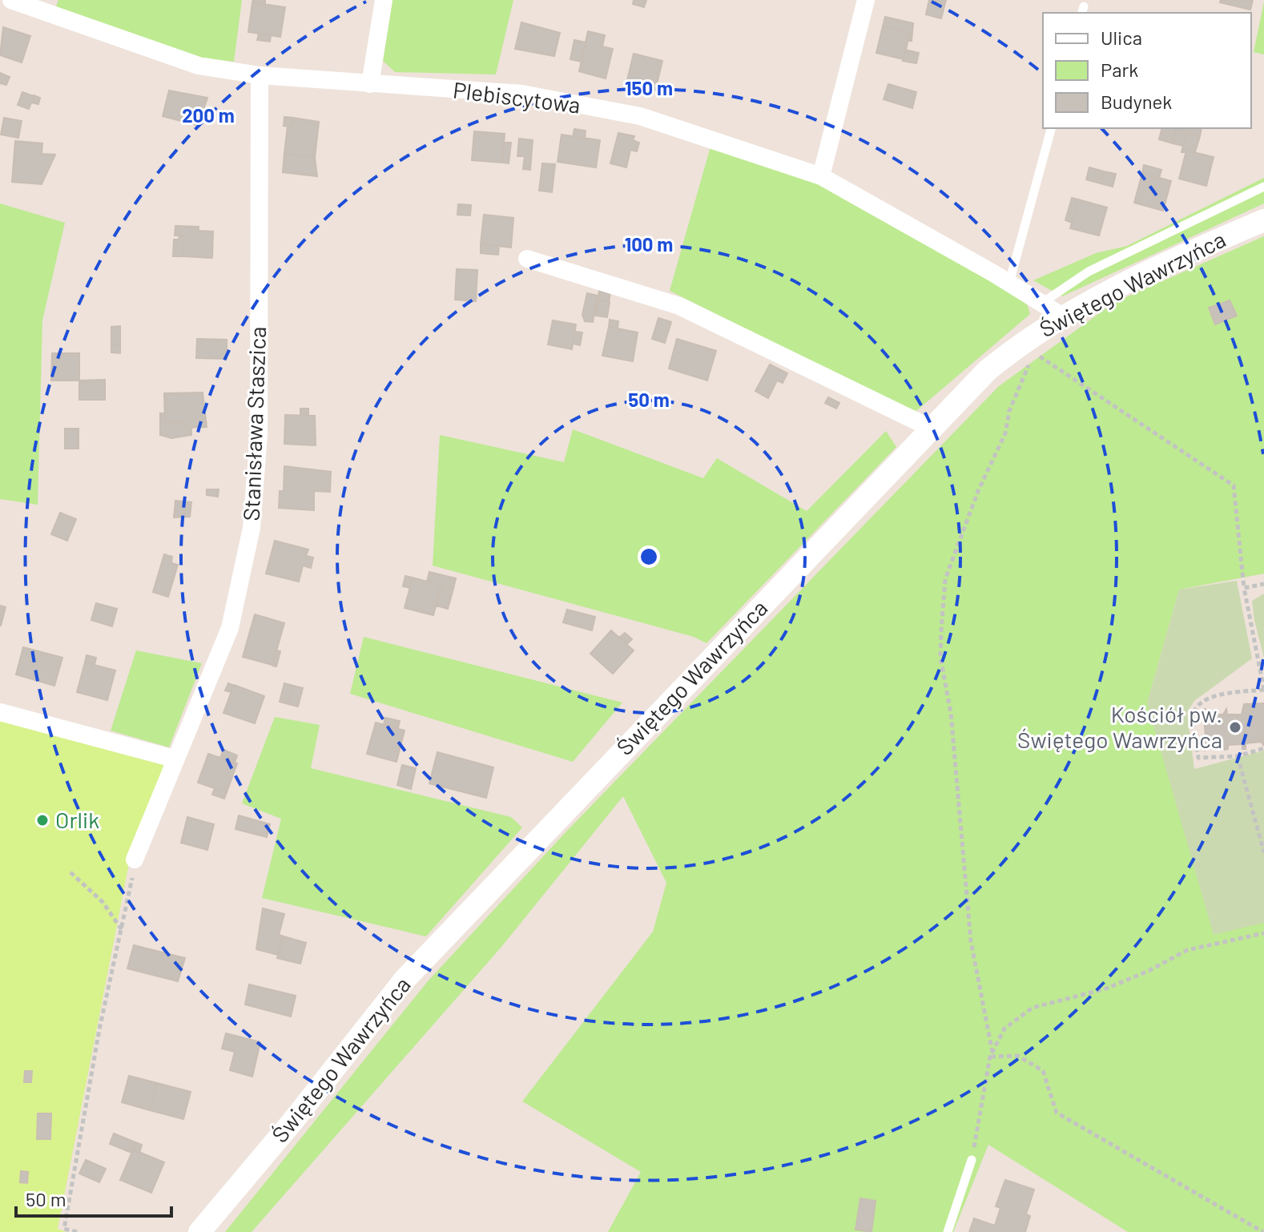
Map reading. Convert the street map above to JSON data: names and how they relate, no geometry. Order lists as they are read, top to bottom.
{
  "streets": {
    "street": ["Plebiscytowa", "Świętego Wawrzyńca", "Stanisława Staszica"]
  },
  "crossings": [
    ["Plebiscytowa", "Świętego Wawrzyńca"],
    ["Plebiscytowa", "Stanisława Staszica"]
  ],
  "places": ["Kościół pw. Świętego Wawrzyńca", "Orlik"],
  "legend": ["Ulica", "Park", "Budynek"],
  "scale_bar": "50 m",
  "rings": [
    "150 m",
    "200 m",
    "100 m",
    "50 m"
  ]
}
